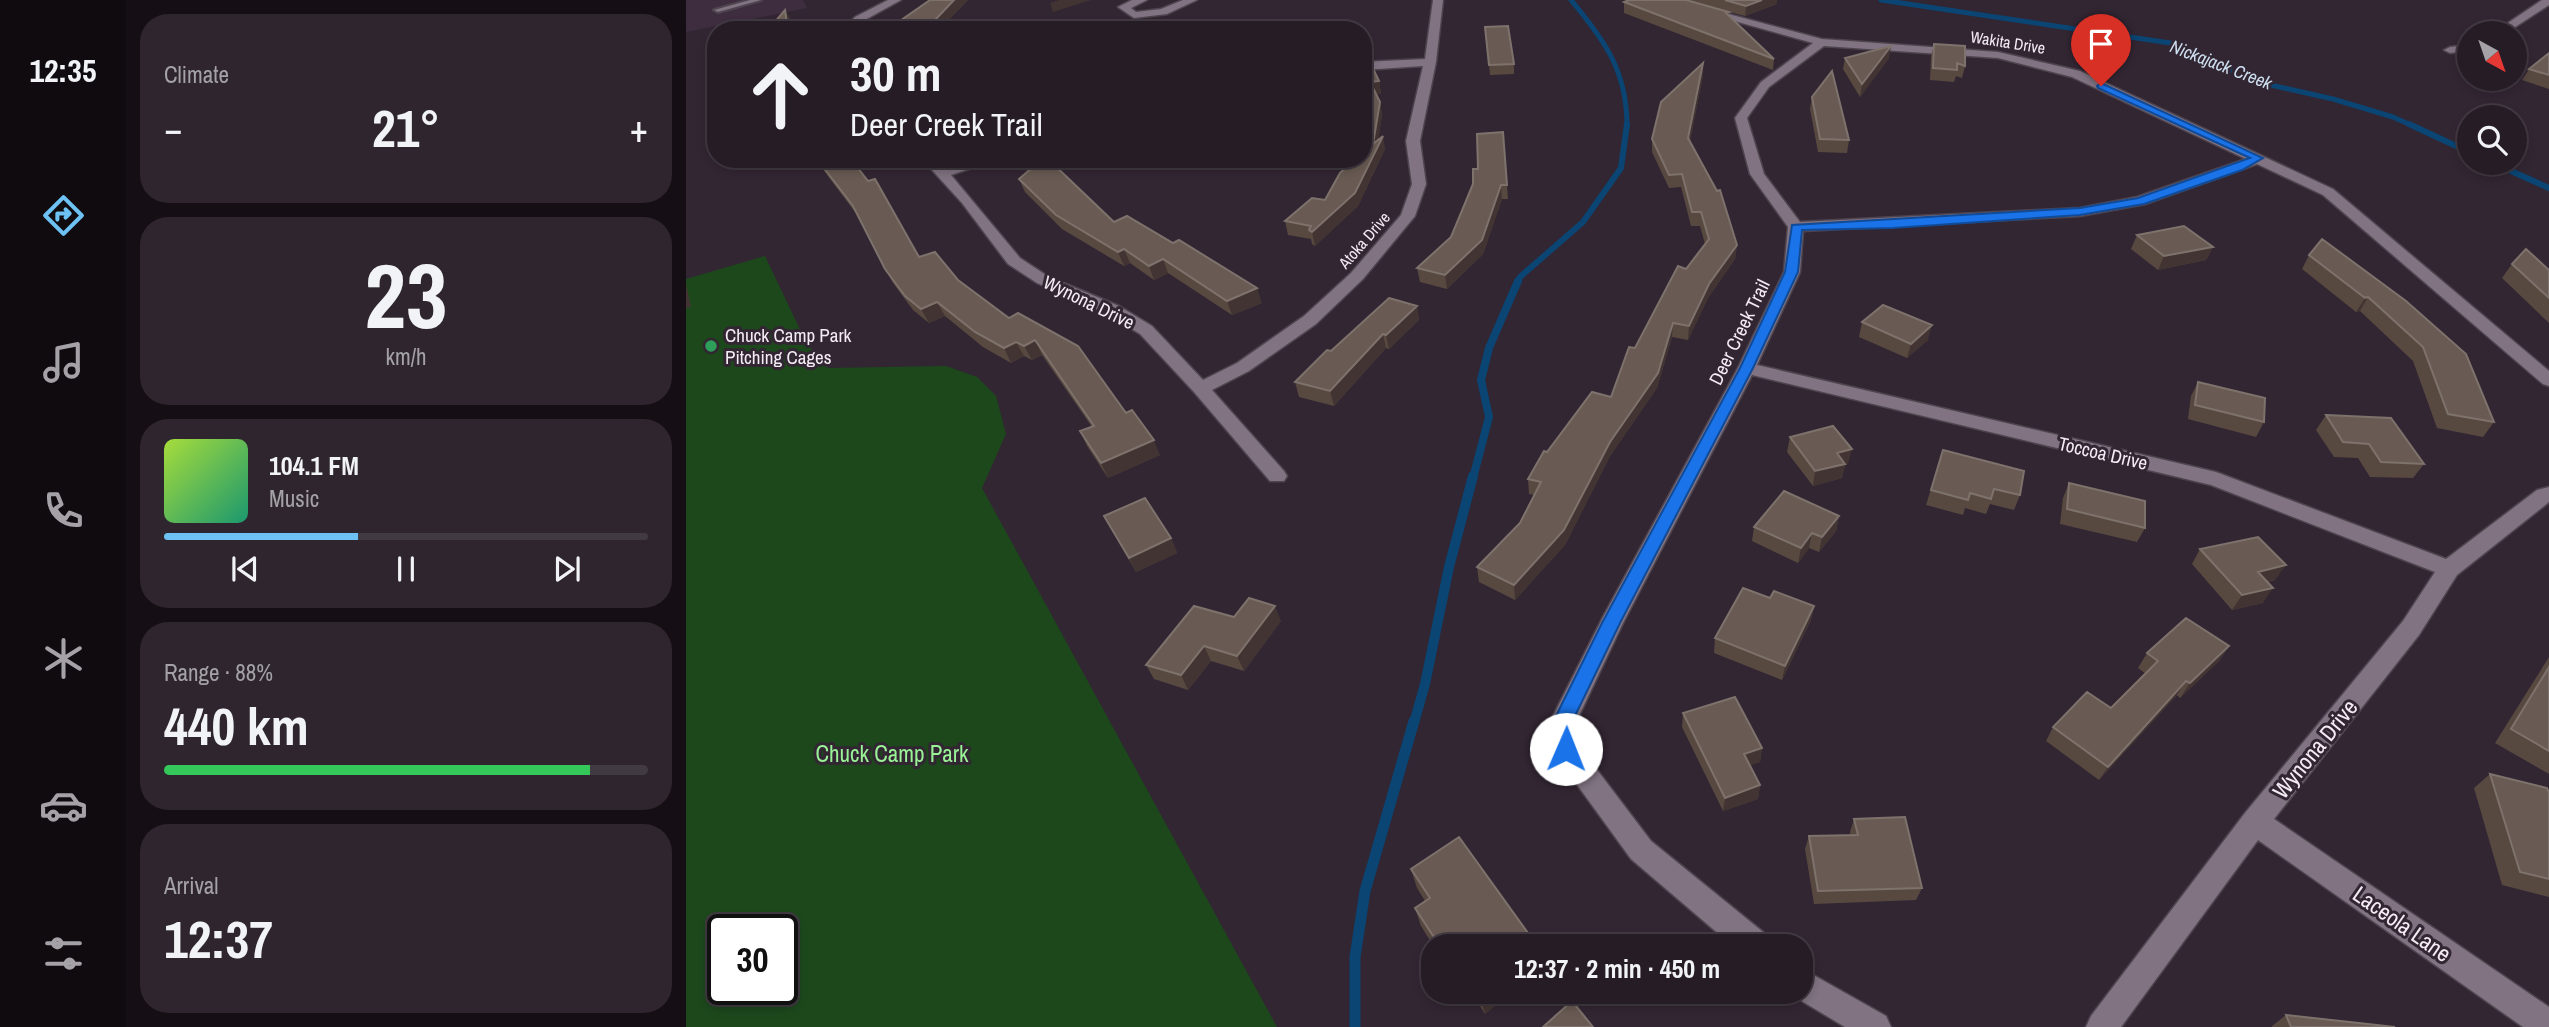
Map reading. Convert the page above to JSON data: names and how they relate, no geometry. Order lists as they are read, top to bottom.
{
  "streets": {
    "street": [
      "Wakita Drive",
      "Atoka Drive",
      "Wynona Drive",
      "Deer Creek Trail",
      "Toccoa Drive",
      "Laceola Lane"
    ]
  },
  "crossings": [
    ["Atoka Drive", "Wynona Drive"],
    ["Wynona Drive", "Toccoa Drive"],
    ["Wynona Drive", "Laceola Lane"],
    ["Deer Creek Trail", "Toccoa Drive"]
  ],
  "water": ["Nickajack Creek"],
  "parks": ["Chuck Camp Park"],
  "places": ["Chuck Camp Park Pitching Cages"],
  "north": "bottom right",
  "page": {
    "tabs": "12:35",
    "tile": [
      "Climate",
      ["23", "km/h"],
      ["Range · 88%", "440 km"],
      ["Arrival", "12:37"]
    ],
    "turn": ["30 m", "Deer Creek Trail"],
    "heat": ["−", "21°", "+"],
    "song": ["104.1 FM", "Music"],
    "limit": "30",
    "trip": "12:37 · 2 min · 450 m"
  }
}
